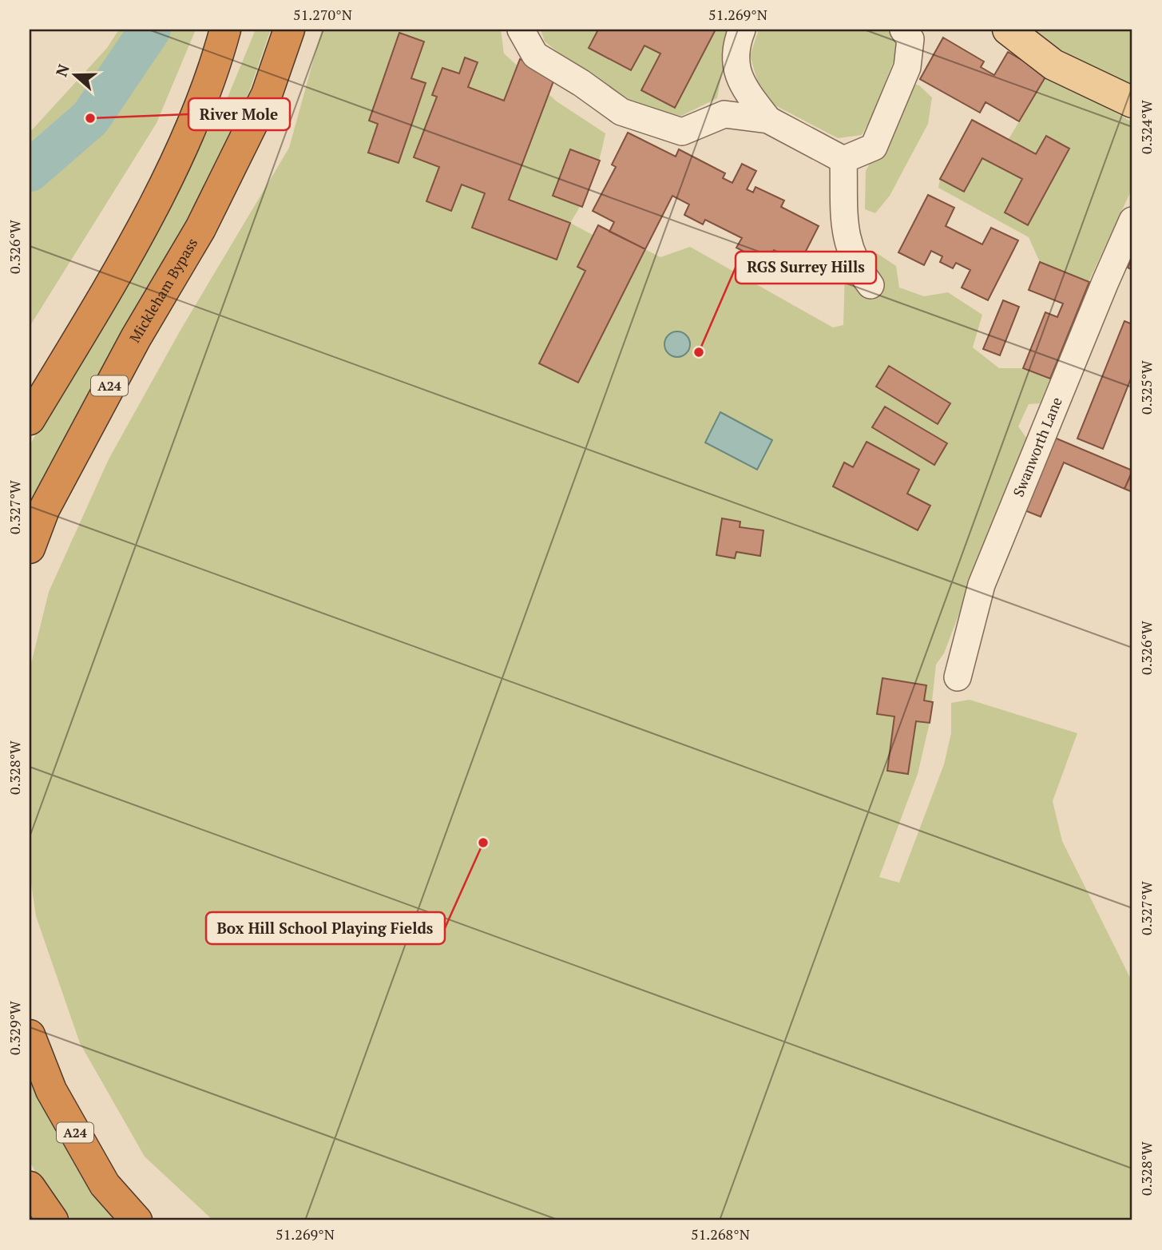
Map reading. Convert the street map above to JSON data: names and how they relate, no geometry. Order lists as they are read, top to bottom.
{
  "streets": {
    "highway": ["Mickleham Bypass", "A24"],
    "lane": ["Swanworth Lane"]
  },
  "places": ["River Mole", "RGS Surrey Hills", "Box Hill School Playing Fields"],
  "north": "left",
  "coordinates": [
    "51.270°N",
    "51.269°N",
    "0.324°W",
    "0.326°W",
    "0.325°W",
    "0.327°W",
    "0.328°W",
    "0.329°W",
    "51.268°N"
  ]
}
